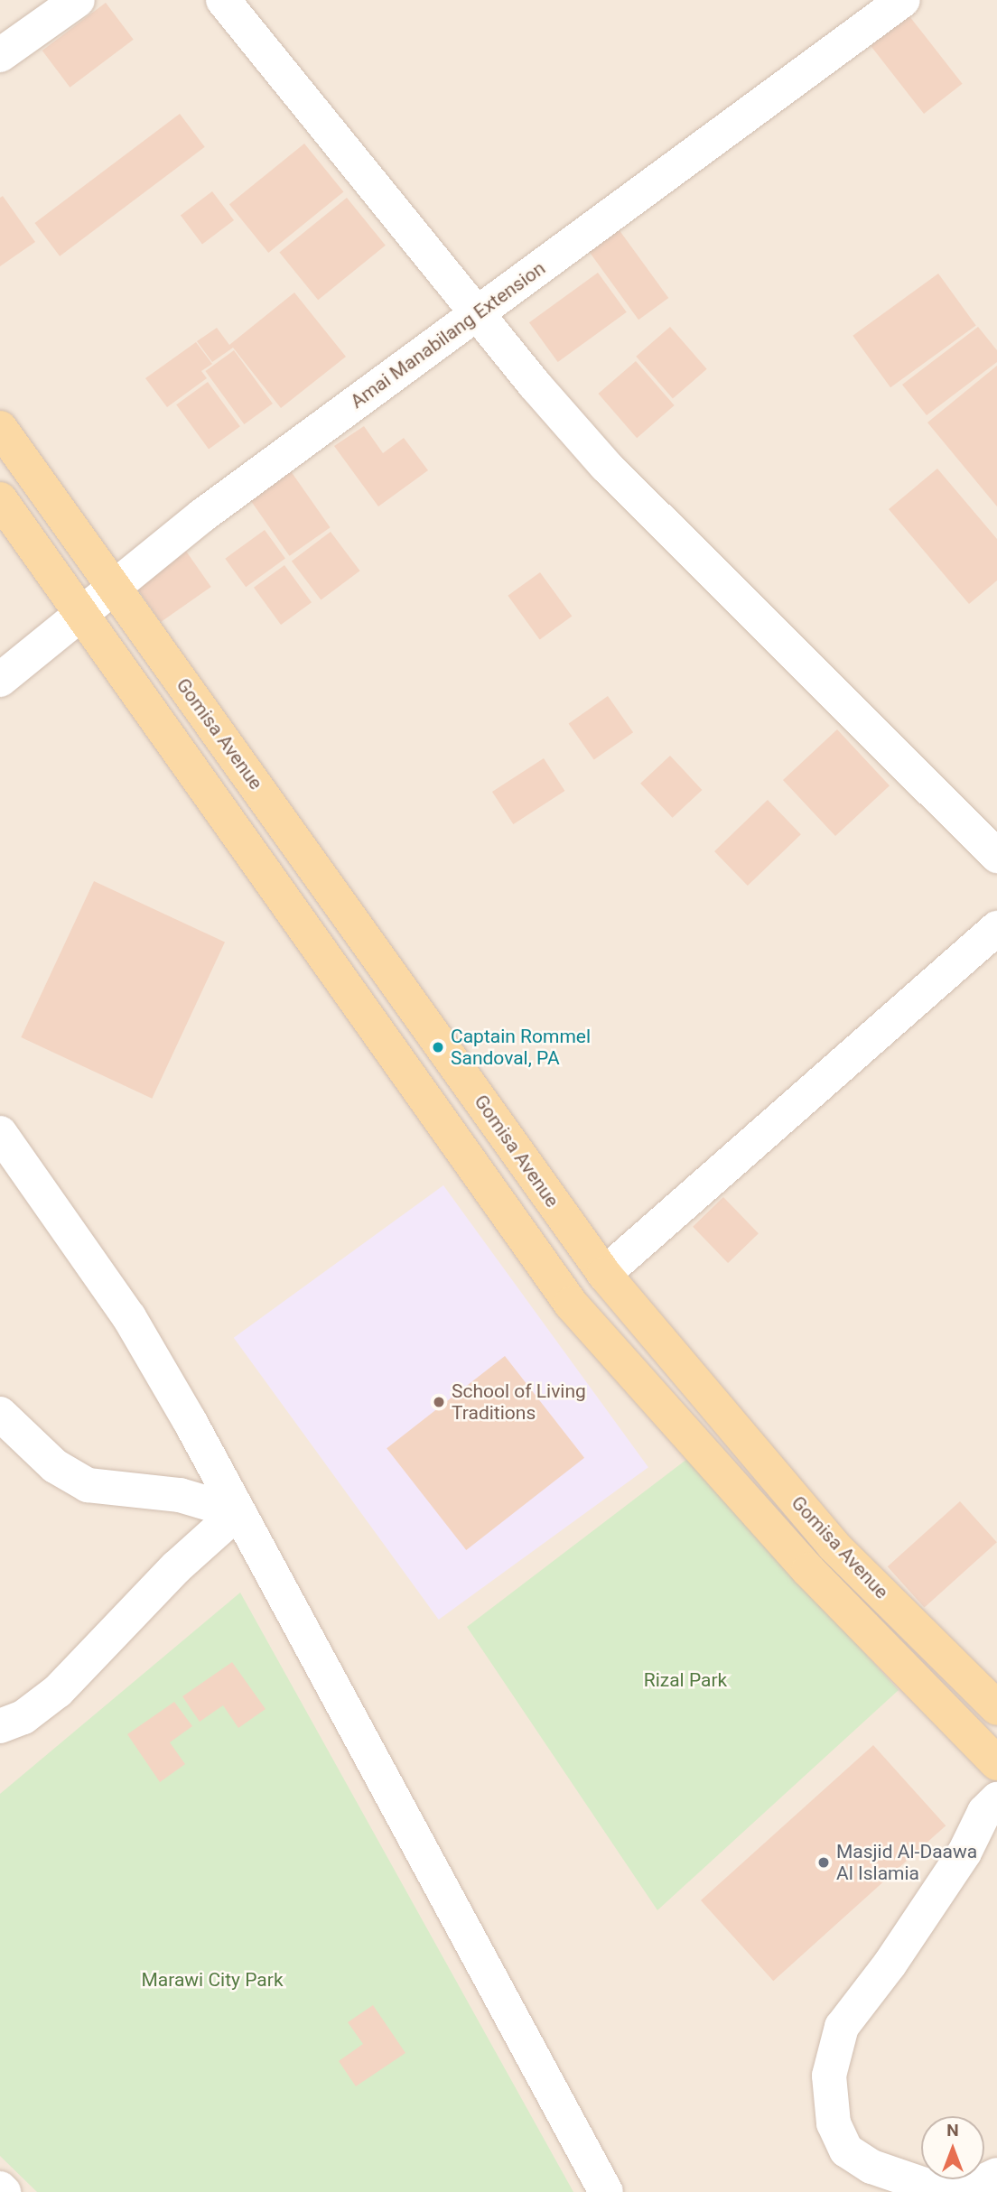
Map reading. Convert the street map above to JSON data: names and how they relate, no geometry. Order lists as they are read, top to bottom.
{
  "streets": {
    "main road": ["Gomisa Avenue"],
    "street": ["Amai Manabilang Extension"]
  },
  "crossings": [
    ["Amai Manabilang Extension", "Gomisa Avenue"]
  ],
  "parks": ["Rizal Park", "Marawi City Park"],
  "places": ["Captain Rommel Sandoval, PA", "School of Living Traditions", "Masjid Al-Daawa Al Islamia"],
  "north": "top"
}
